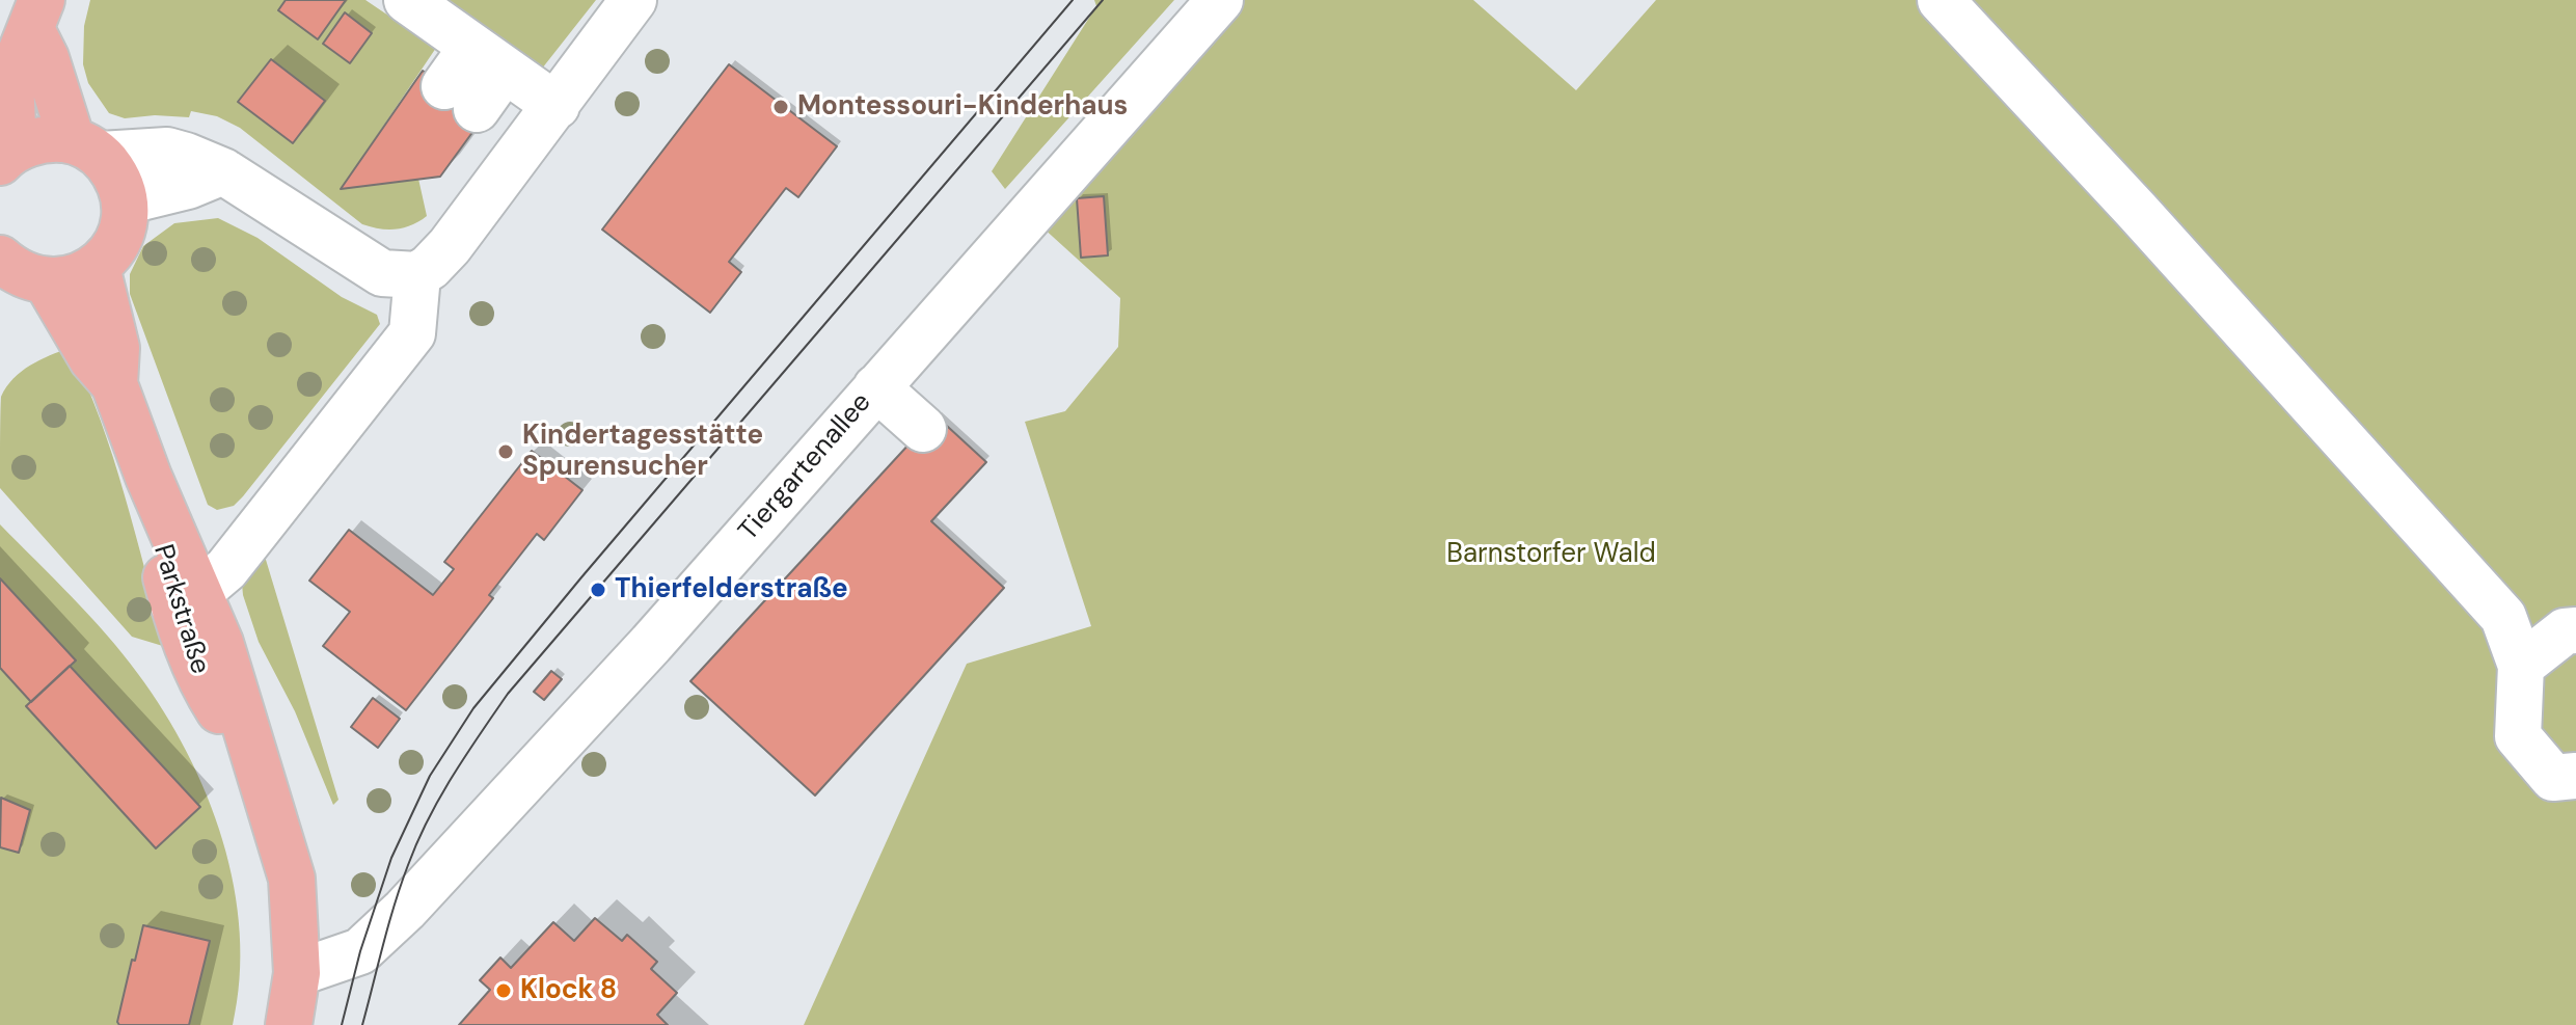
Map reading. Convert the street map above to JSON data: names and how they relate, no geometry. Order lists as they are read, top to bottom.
{
  "streets": {
    "main road": ["Parkstraße"],
    "street": ["Tiergartenallee"]
  },
  "crossings": [
    ["Tiergartenallee", "Parkstraße"]
  ],
  "parks": ["Barnstorfer Wald"],
  "places": [
    "Montessouri-Kinderhaus",
    "Kindertagesstätte Spurensucher",
    "Thierfelderstraße",
    "Klock 8"
  ]
}
